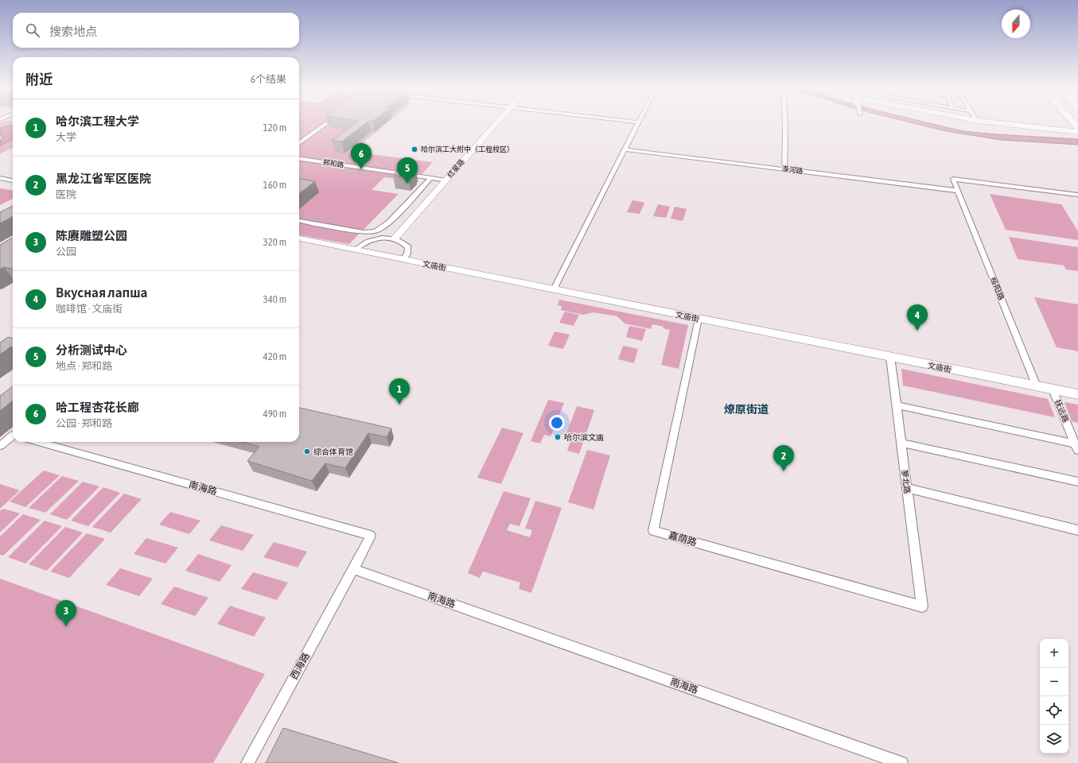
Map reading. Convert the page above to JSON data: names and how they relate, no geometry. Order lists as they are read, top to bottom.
{
  "streets": {
    "main road": ["红星路", "文庙街"],
    "street": [
      "郑和路",
      "漠河路",
      "绥阳路",
      "抚远路",
      "萝北路",
      "南海路",
      "嘉荫路",
      "西海路"
    ]
  },
  "crossings": [
    ["郑和路", "红星路"],
    ["漠河路", "绥阳路"],
    ["文庙街", "绥阳路"],
    ["文庙街", "抚远路"],
    ["文庙街", "萝北路"],
    ["文庙街", "嘉荫路"],
    ["萝北路", "嘉荫路"],
    ["南海路", "西海路"]
  ],
  "districts": ["燎原街道"],
  "places": ["哈尔滨工大附中（工程校区）", "哈尔滨文庙", "综合体育馆"],
  "north": "bottom",
  "page": {
    "search": "搜索地点",
    "heading": ["附近", "6个结果"],
    "list": [
      {
        "mark": "1",
        "name": "哈尔滨工程大学",
        "note": "大学",
        "value": "120 m"
      },
      {
        "mark": "2",
        "name": "黑龙江省军区医院",
        "note": "医院",
        "value": "160 m"
      },
      {
        "mark": "3",
        "name": "陈赓雕塑公园",
        "note": "公园",
        "value": "320 m"
      },
      {
        "mark": "4",
        "name": "Вкусная лапша",
        "note": "咖啡馆 · 文庙街",
        "value": "340 m"
      },
      {
        "mark": "5",
        "name": "分析测试中心",
        "note": "地点 · 郑和路",
        "value": "420 m"
      },
      {
        "mark": "6",
        "name": "哈工程杏花长廊",
        "note": "公园 · 郑和路",
        "value": "490 m"
      }
    ],
    "pins": [
      "6",
      "5",
      "4",
      "1",
      "2",
      "3"
    ],
    "map_buttons": ["+", "−"]
  }
}
